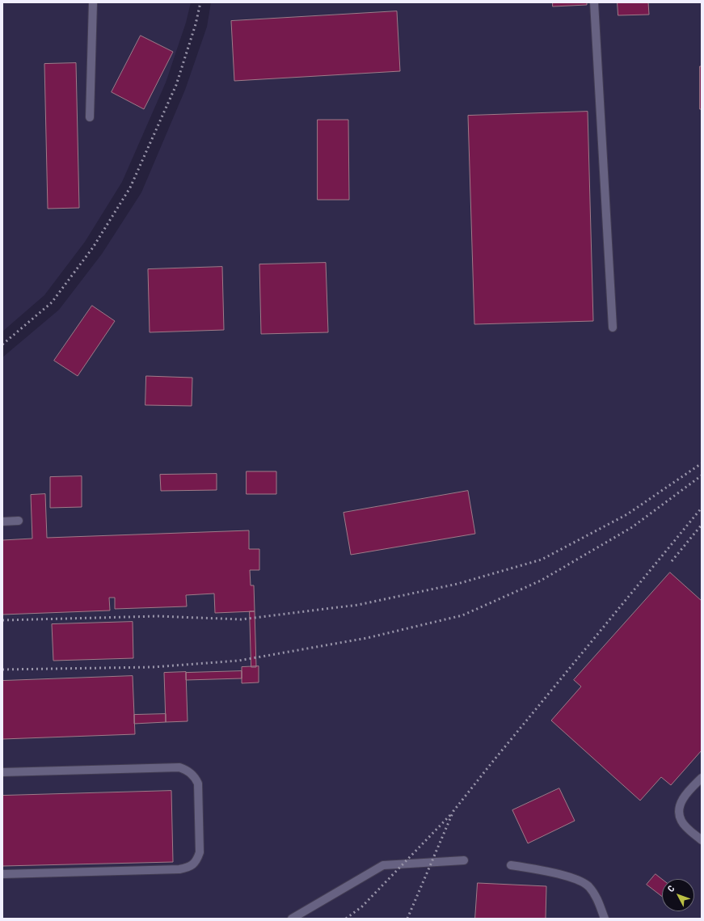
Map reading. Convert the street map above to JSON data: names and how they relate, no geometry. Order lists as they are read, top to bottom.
{
  "north": "top left"
}
